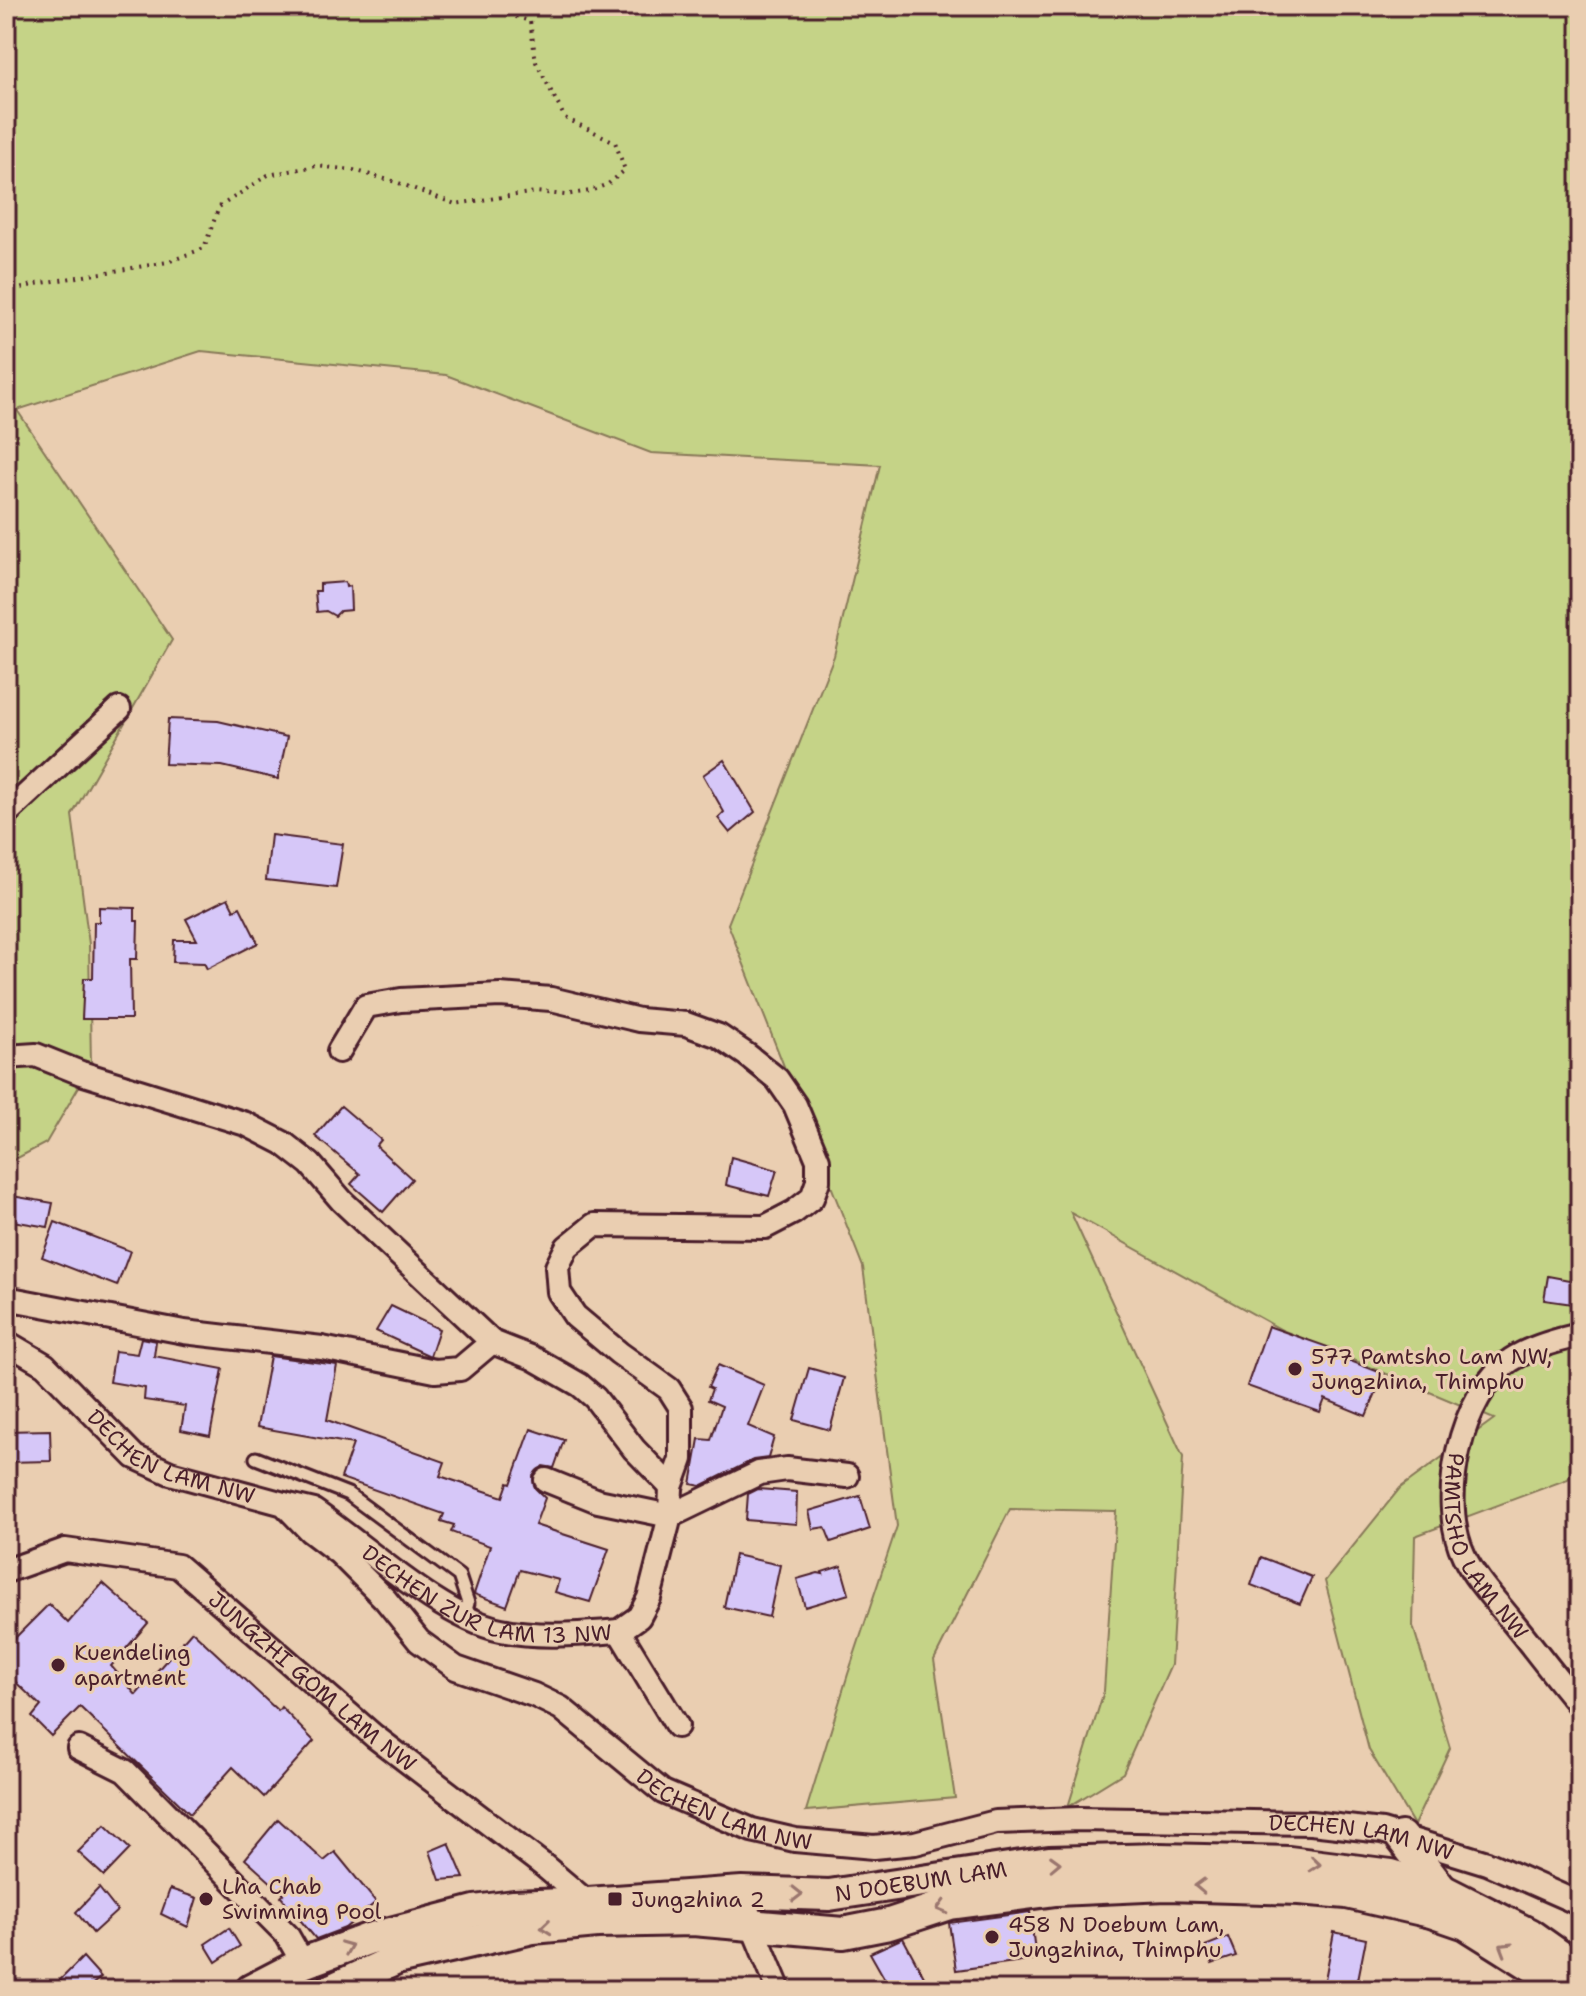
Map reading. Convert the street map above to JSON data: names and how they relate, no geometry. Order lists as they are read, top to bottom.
{
  "streets": {
    "main road": ["N DOEBUM LAM"],
    "street": [
      "DECHEN LAM NW",
      "PAMTSHO LAM NW",
      "DECHEN ZUR LAM 13 NW",
      "JUNGZHI GOM LAM NW"
    ]
  },
  "crossings": [
    ["DECHEN LAM NW", "DECHEN ZUR LAM 13 NW"],
    ["JUNGZHI GOM LAM NW", "N DOEBUM LAM"]
  ],
  "places": {
    "other": [
      "577 Pamtsho Lam NW, Jungzhina, Thimphu",
      "Kuendeling apartment",
      "Lha Chab Swimming Pool",
      "458 N Doebum Lam, Jungzhina, Thimphu"
    ],
    "transit": ["Jungzhina 2"]
  }
}
